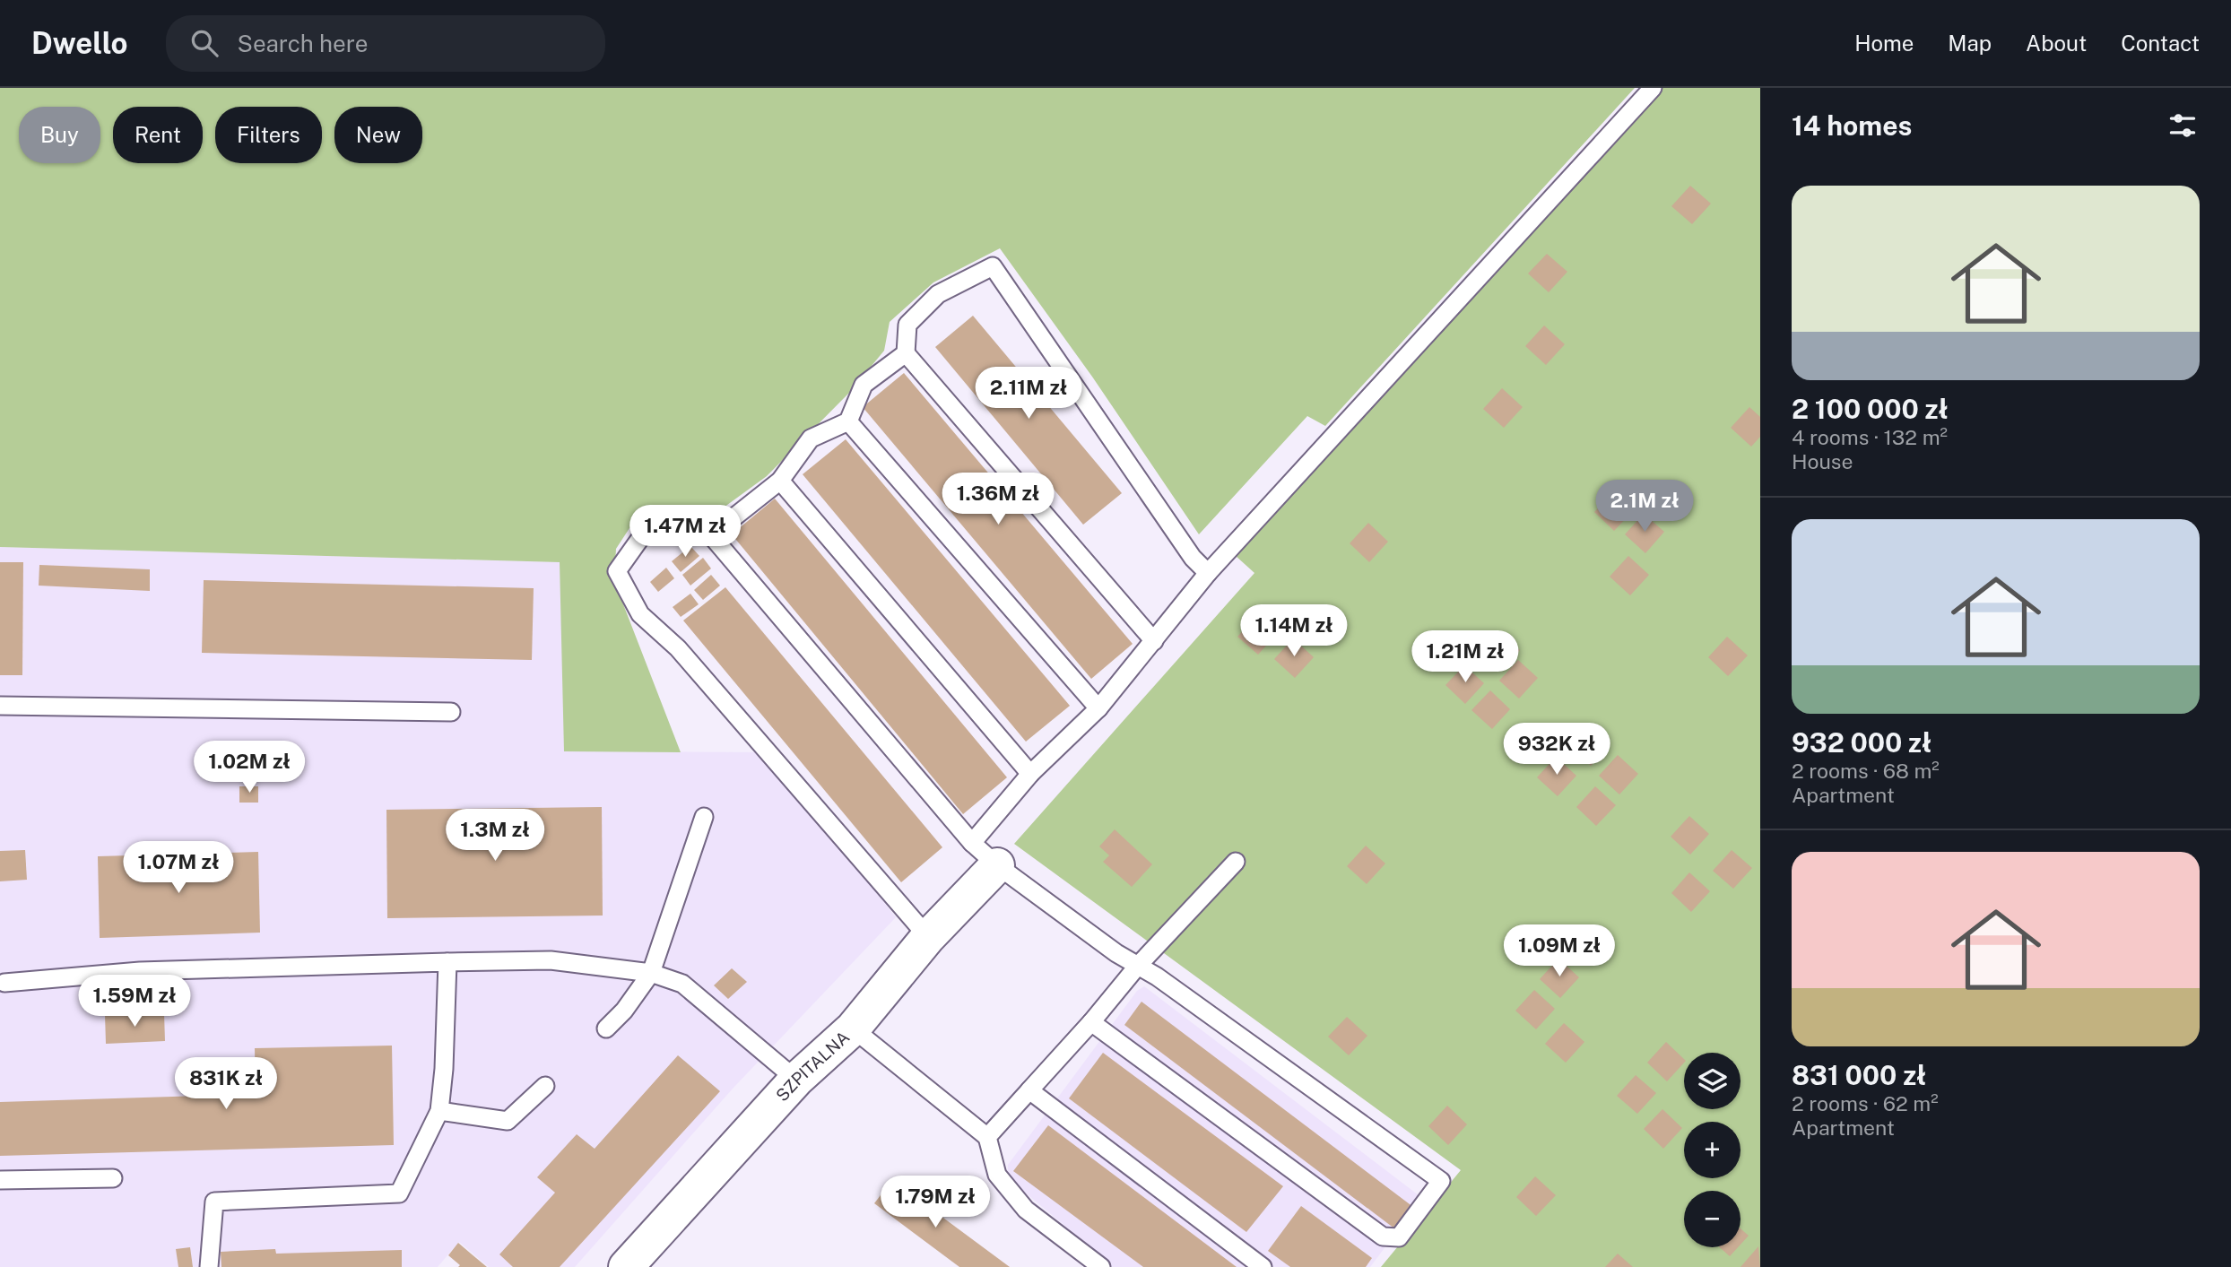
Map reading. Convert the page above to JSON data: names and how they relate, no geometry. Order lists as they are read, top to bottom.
{
  "streets": {
    "street": ["SZPITALNA"]
  },
  "page": {
    "header": "Dwello",
    "search": "Search here",
    "nav": [
      "Home",
      "Map",
      "About",
      "Contact"
    ],
    "heading": "14 homes",
    "chip": [
      "Buy",
      "Rent",
      "Filters",
      "New"
    ],
    "list": [
      {
        "name": "2 100 000 zł",
        "note": "4 rooms · 132 m² · House"
      },
      {
        "name": "932 000 zł",
        "note": "2 rooms · 68 m² · Apartment"
      },
      {
        "name": "831 000 zł",
        "note": "2 rooms · 62 m² · Apartment"
      }
    ],
    "price": [
      "2.11M zł",
      "1.36M zł",
      "2.1M zł",
      "1.47M zł",
      "1.14M zł",
      "1.21M zł",
      "932K zł",
      "1.02M zł",
      "1.3M zł",
      "1.07M zł",
      "1.09M zł",
      "1.59M zł",
      "831K zł",
      "1.79M zł"
    ],
    "map_buttons": ["+", "−"]
  }
}
